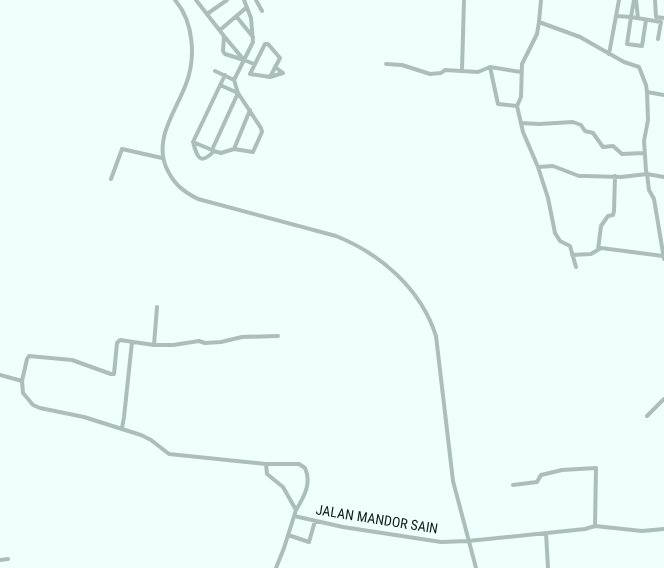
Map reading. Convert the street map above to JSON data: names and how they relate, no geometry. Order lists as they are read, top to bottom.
{
  "streets": {
    "street": ["JALAN MANDOR SAIN"]
  }
}
